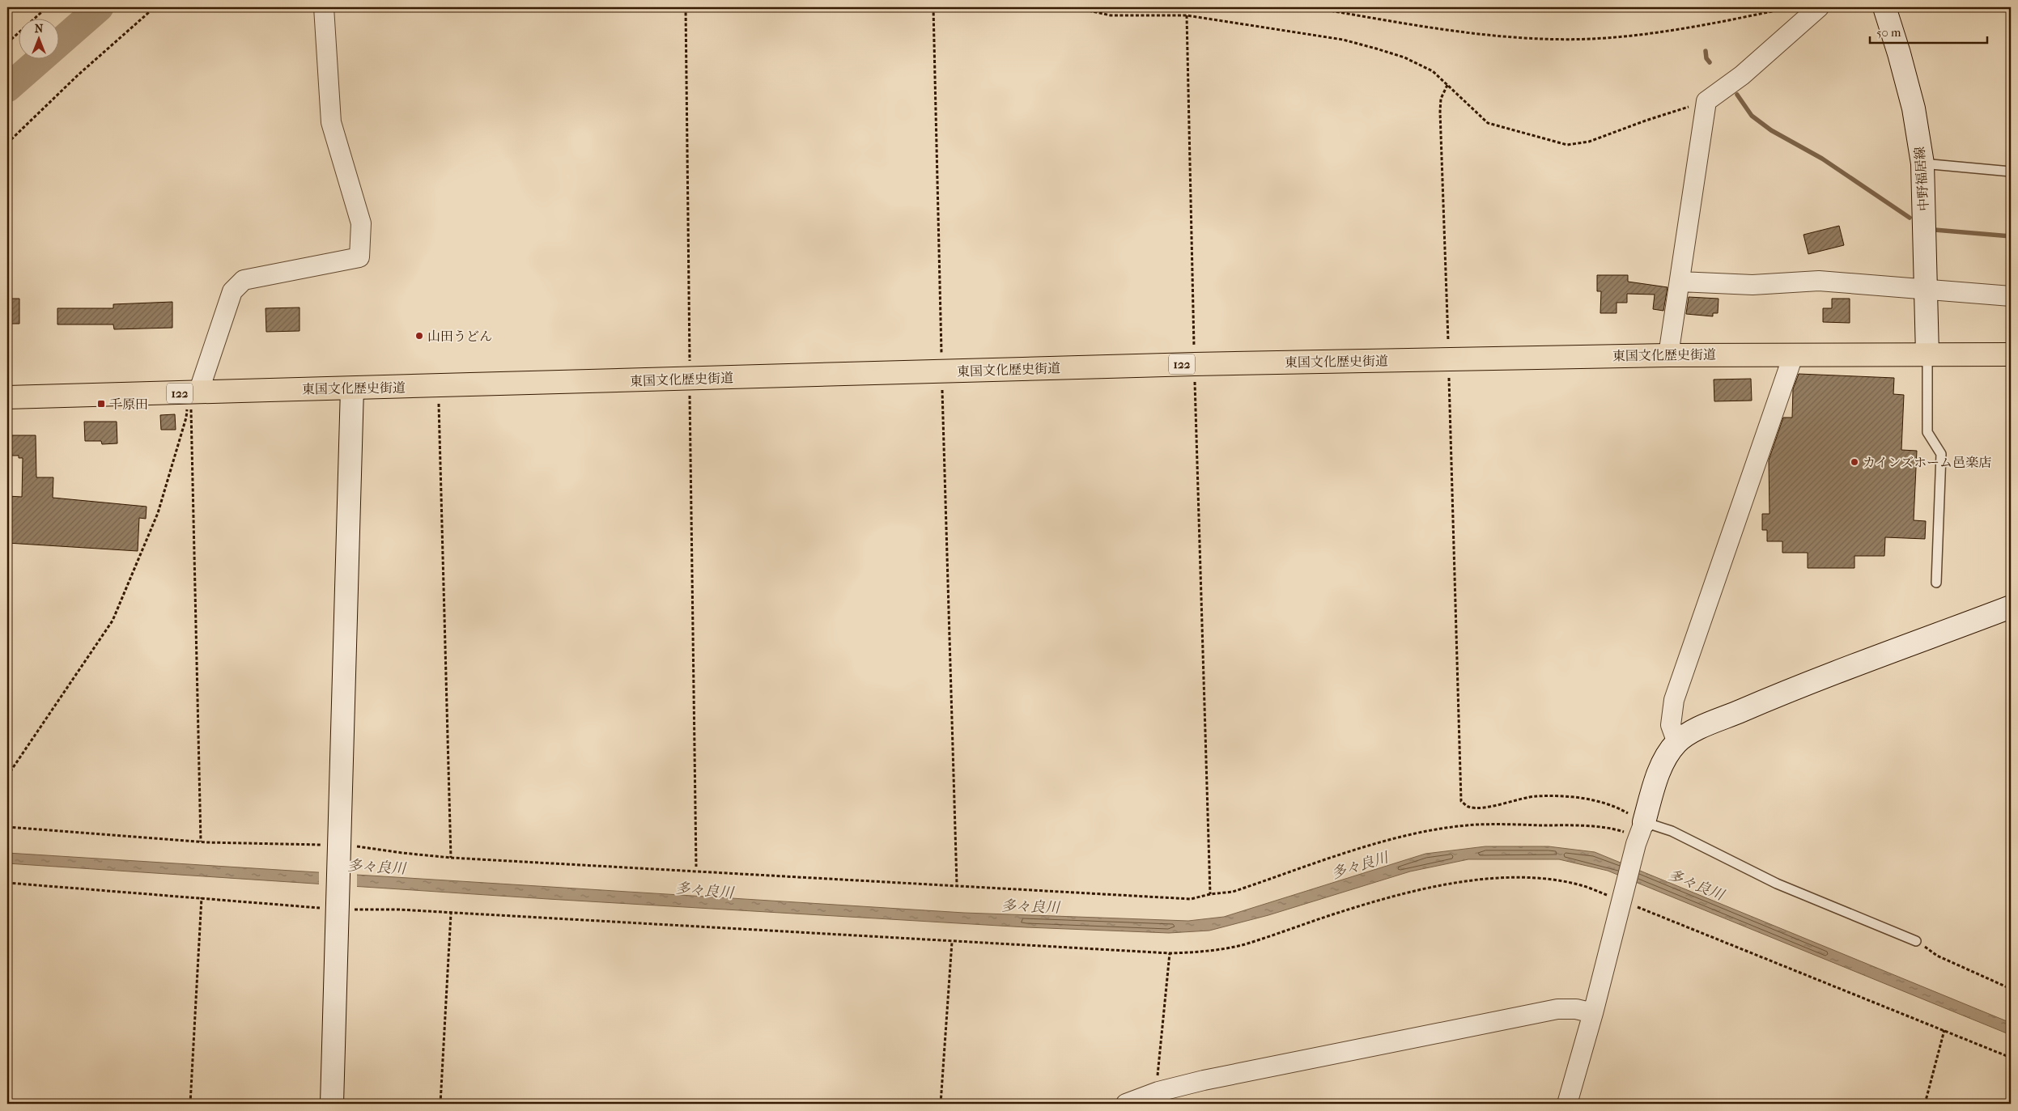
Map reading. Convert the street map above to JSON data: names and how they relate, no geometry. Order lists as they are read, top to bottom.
{
  "streets": {
    "highway": ["東国文化歴史街道", "122"],
    "street": ["中野福居線"]
  },
  "crossings": [
    ["中野福居線", "東国文化歴史街道"]
  ],
  "water": ["多々良川"],
  "places": {
    "other": ["山田うどん", "カインズホーム邑楽店"],
    "transit": ["千原田"]
  },
  "scale_bar": "50 m",
  "north": "top"
}
